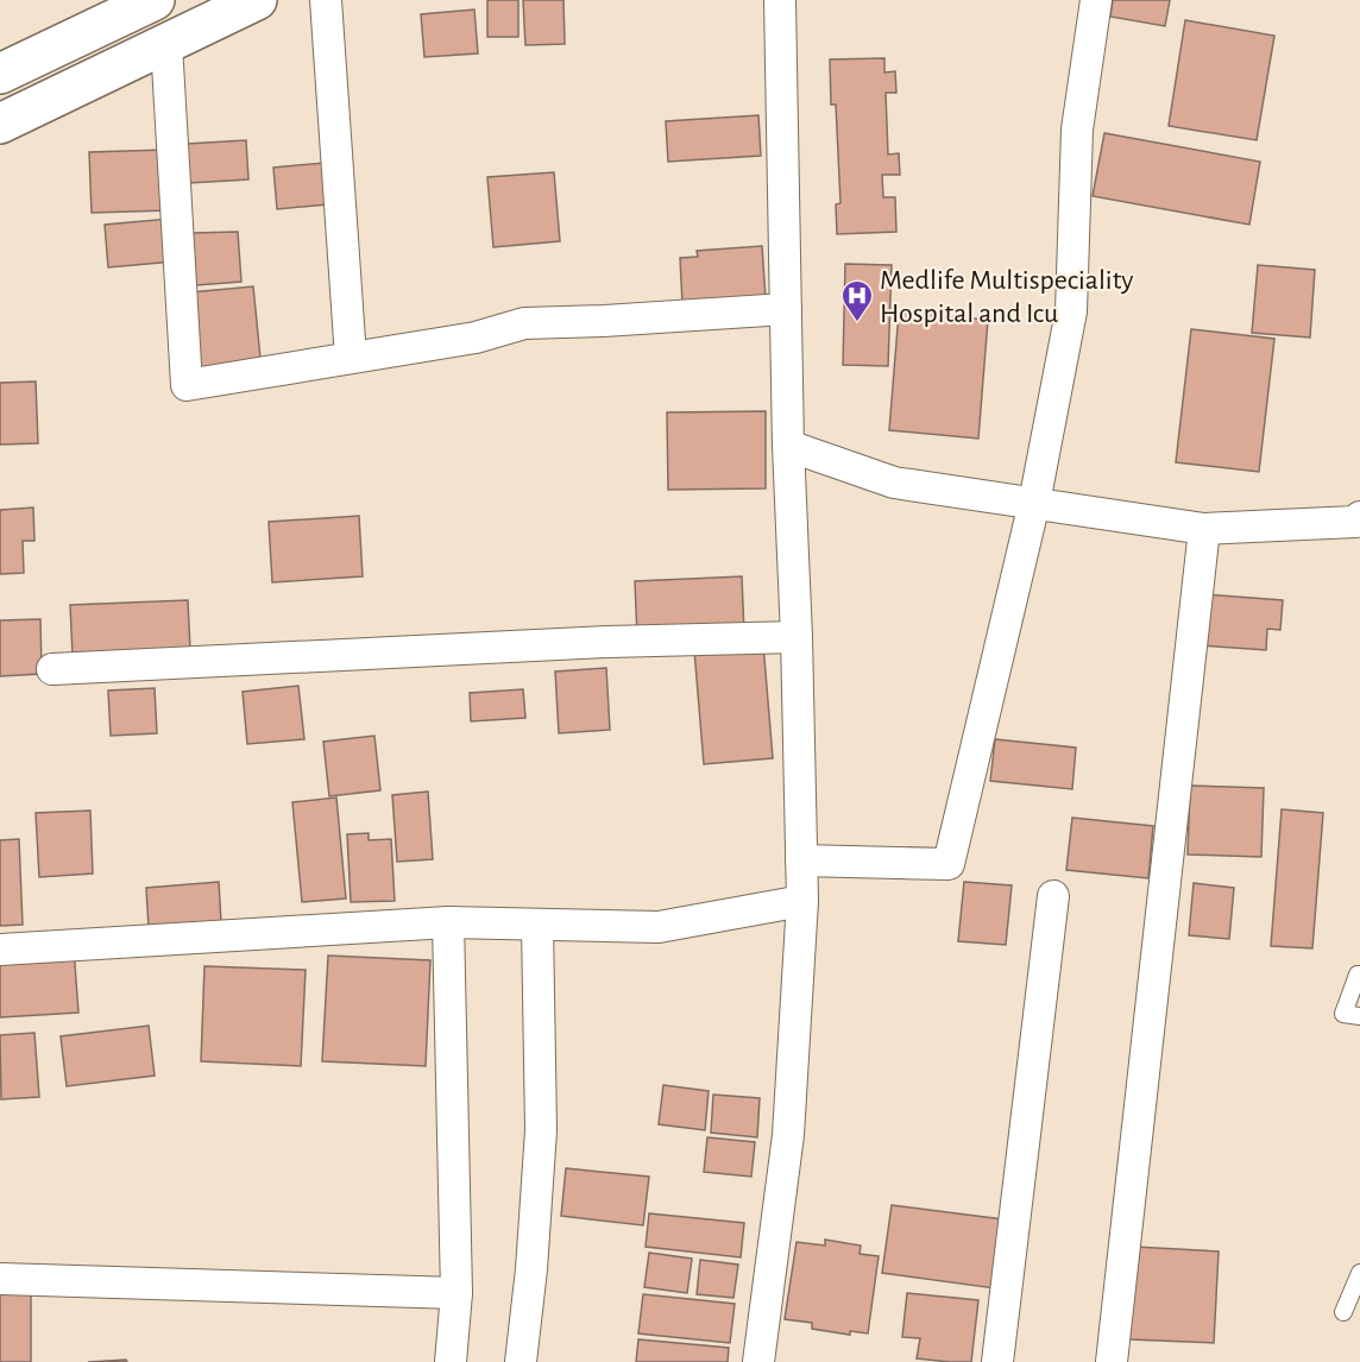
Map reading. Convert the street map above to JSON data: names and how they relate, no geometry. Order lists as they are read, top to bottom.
{
  "places": {
    "hospital": ["Medlife Multispeciality Hospital and Icu"]
  }
}
